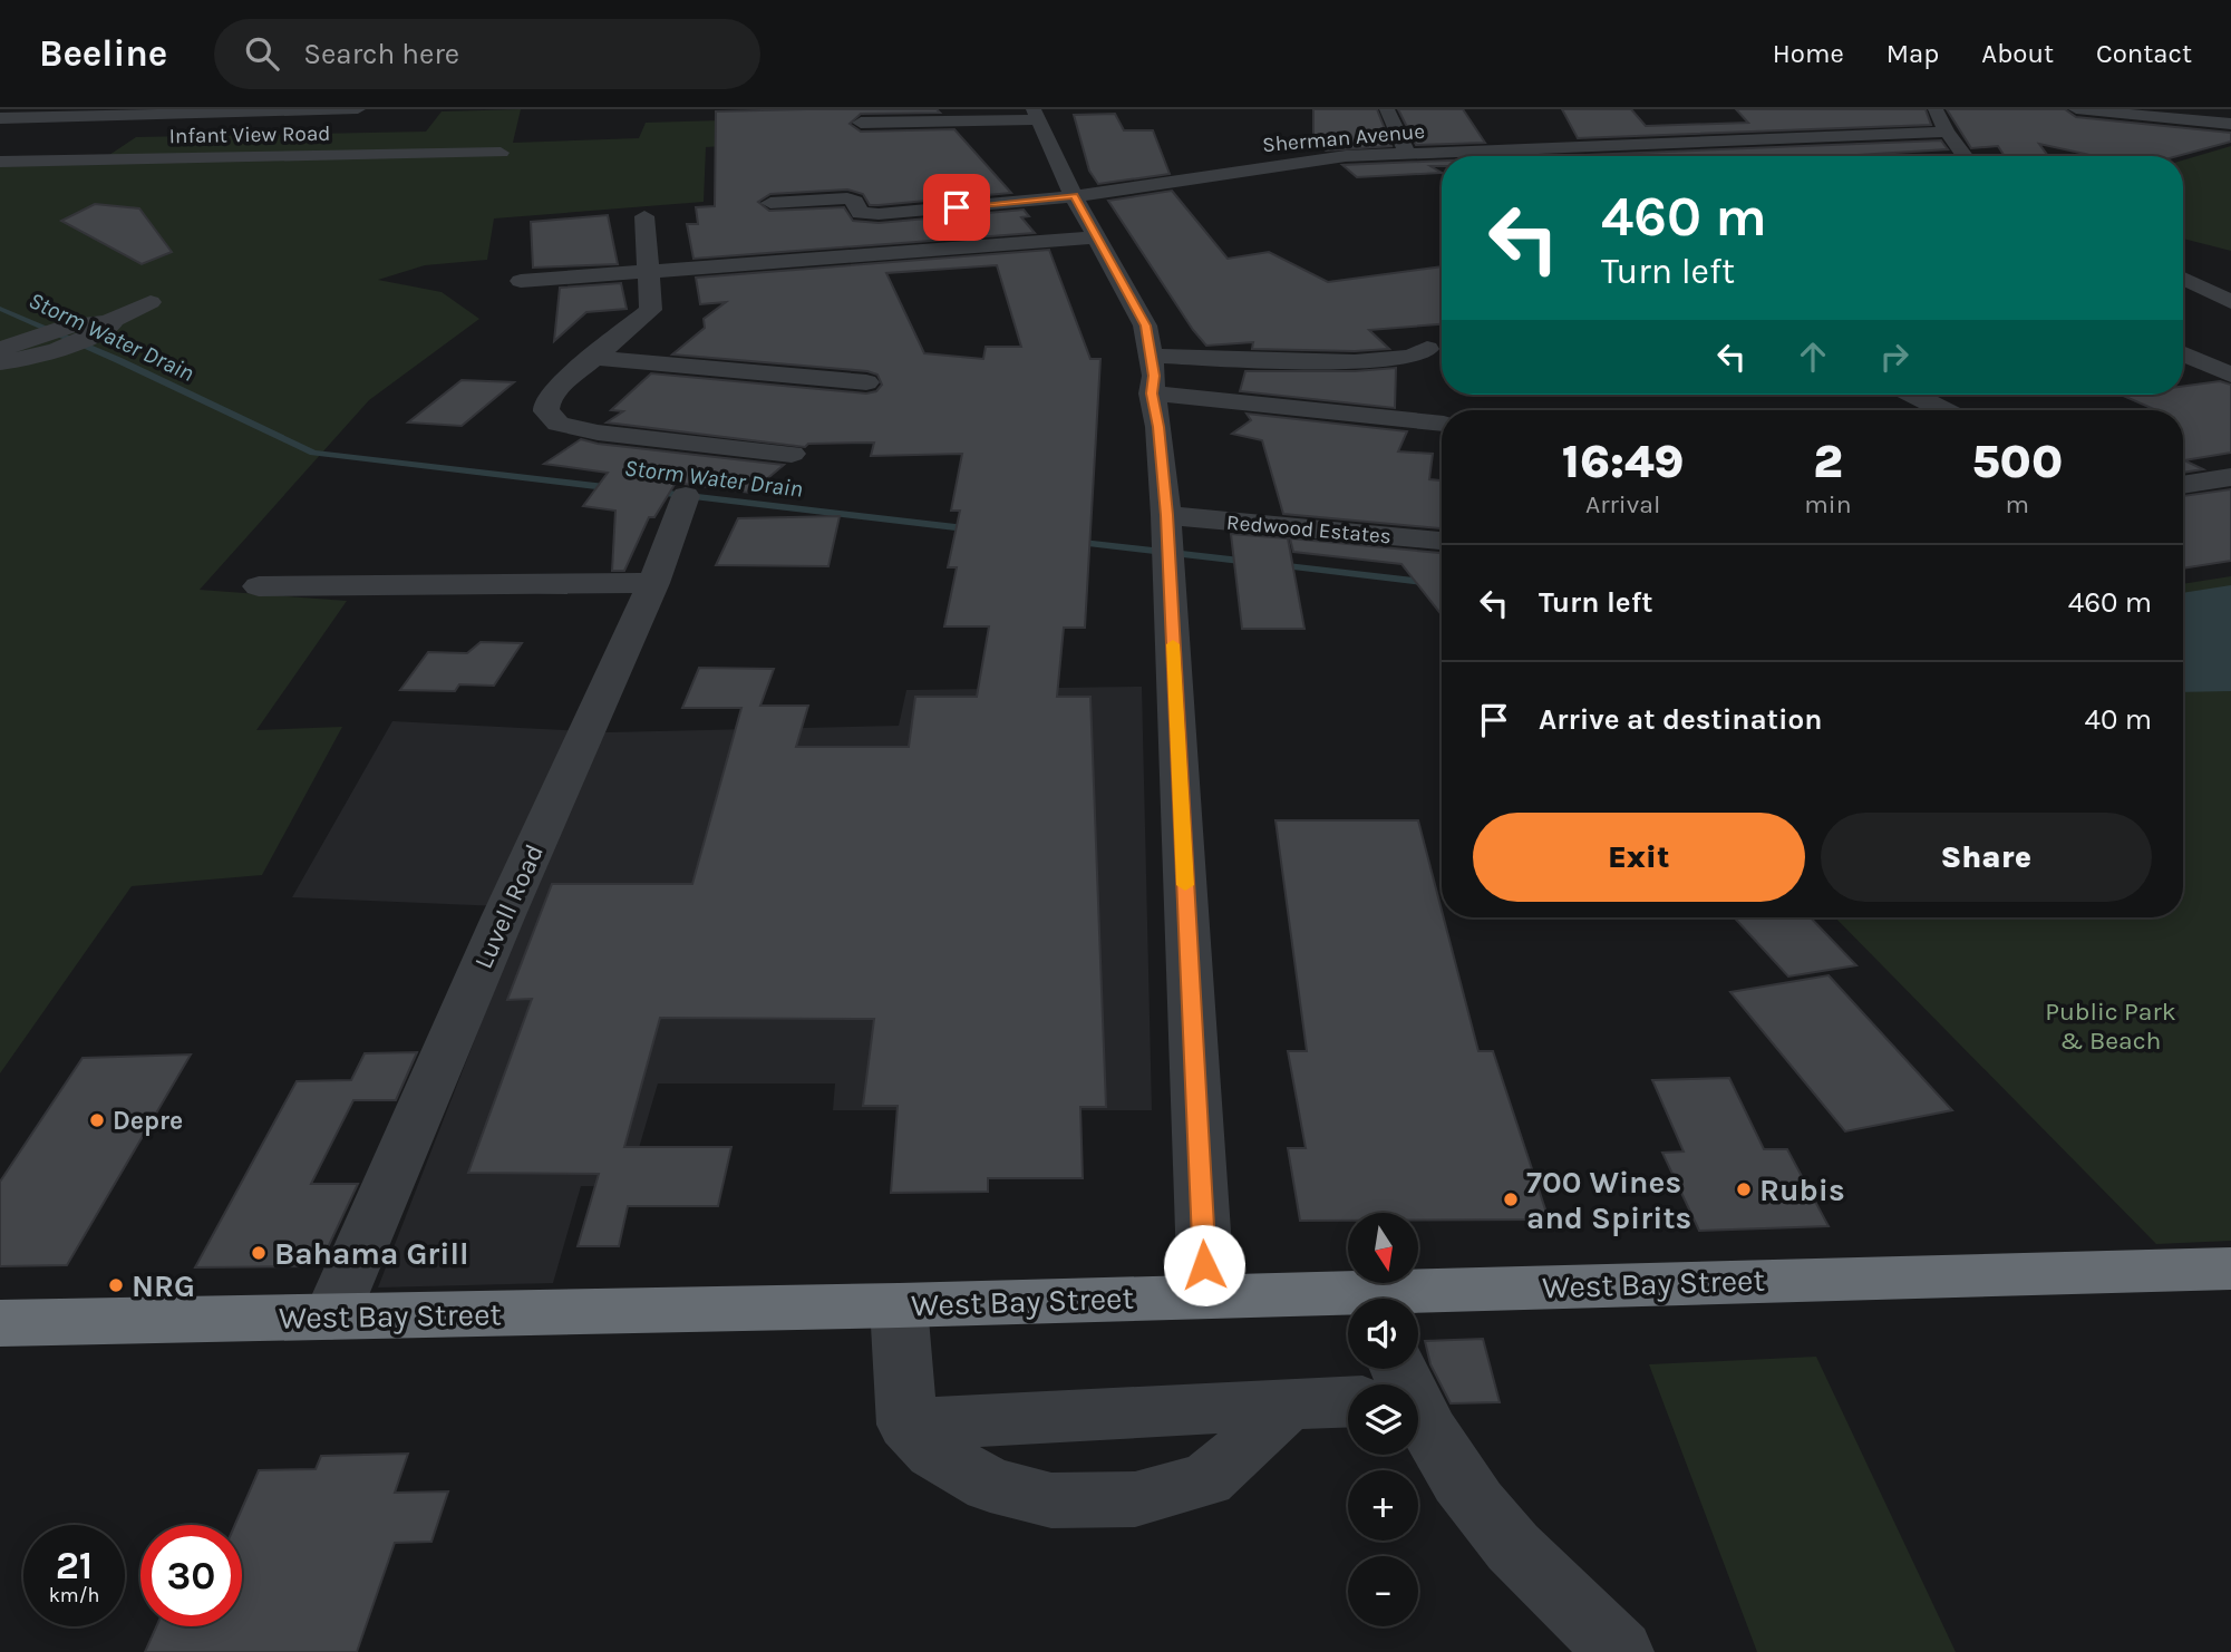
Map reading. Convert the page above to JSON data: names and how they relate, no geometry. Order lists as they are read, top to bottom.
{
  "streets": {
    "highway": ["West Bay Street"],
    "street": [
      "Infant View Road",
      "Sherman Avenue",
      "Redwood Estates",
      "Luvell Road"
    ]
  },
  "crossings": [
    ["Luvell Road", "West Bay Street"]
  ],
  "water": ["Storm Water Drain"],
  "parks": ["Public Park & Beach"],
  "places": [
    "Depre",
    "Rubis",
    "700 Wines and Spirits",
    "Bahama Grill",
    "NRG"
  ],
  "north": "bottom",
  "page": {
    "header": "Beeline",
    "search": "Search here",
    "nav": [
      "Home",
      "Map",
      "About",
      "Contact"
    ],
    "turn": ["460 m", "Turn left"],
    "eta": [
      "16:49",
      "Arrival",
      "2",
      "min",
      "500",
      "m"
    ],
    "list": [
      {
        "name": "Turn left",
        "value": "460 m"
      },
      {
        "name": "Arrive at destination",
        "value": "40 m"
      }
    ],
    "buttons": ["Exit", "Share"],
    "map_buttons": ["+", "−"],
    "speed": "21 km/h",
    "limit": "30"
  }
}
